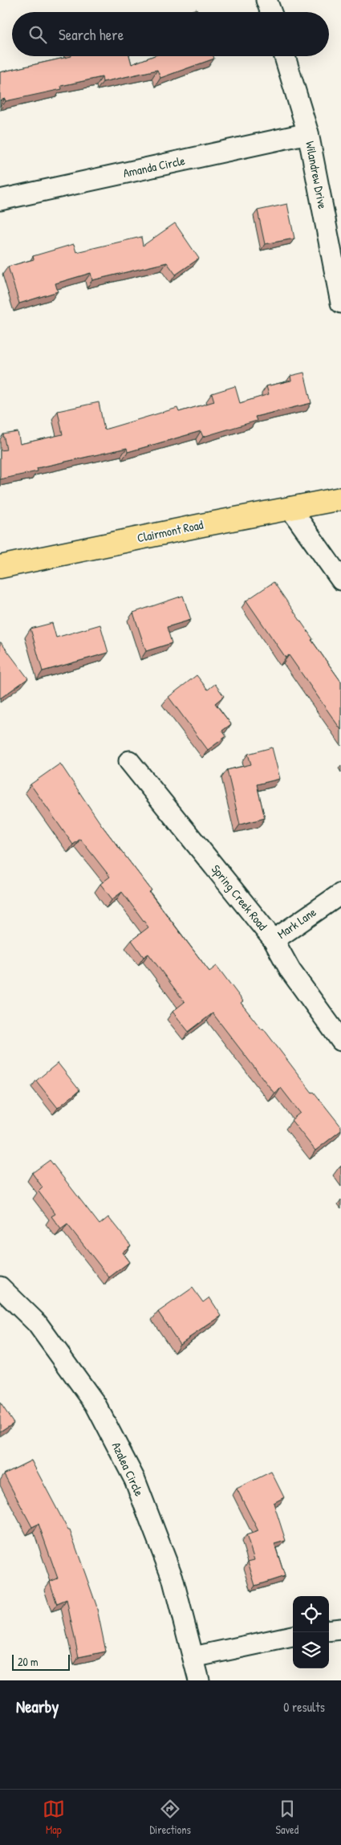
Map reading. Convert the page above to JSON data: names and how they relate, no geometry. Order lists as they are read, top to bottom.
{
  "streets": {
    "main road": ["Clairmont Road"],
    "street": [
      "Amanda Circle",
      "Wilandrew Drive",
      "Spring Creek Road",
      "Mark Lane",
      "Azalea Circle"
    ]
  },
  "crossings": [
    ["Amanda Circle", "Wilandrew Drive"],
    ["Spring Creek Road", "Mark Lane"]
  ],
  "scale_bar": "20 m",
  "page": {
    "search": "Search here",
    "scale": "20 m",
    "heading": ["Nearby", "0 results"],
    "nav": ["Map", "Directions", "Saved"]
  }
}
